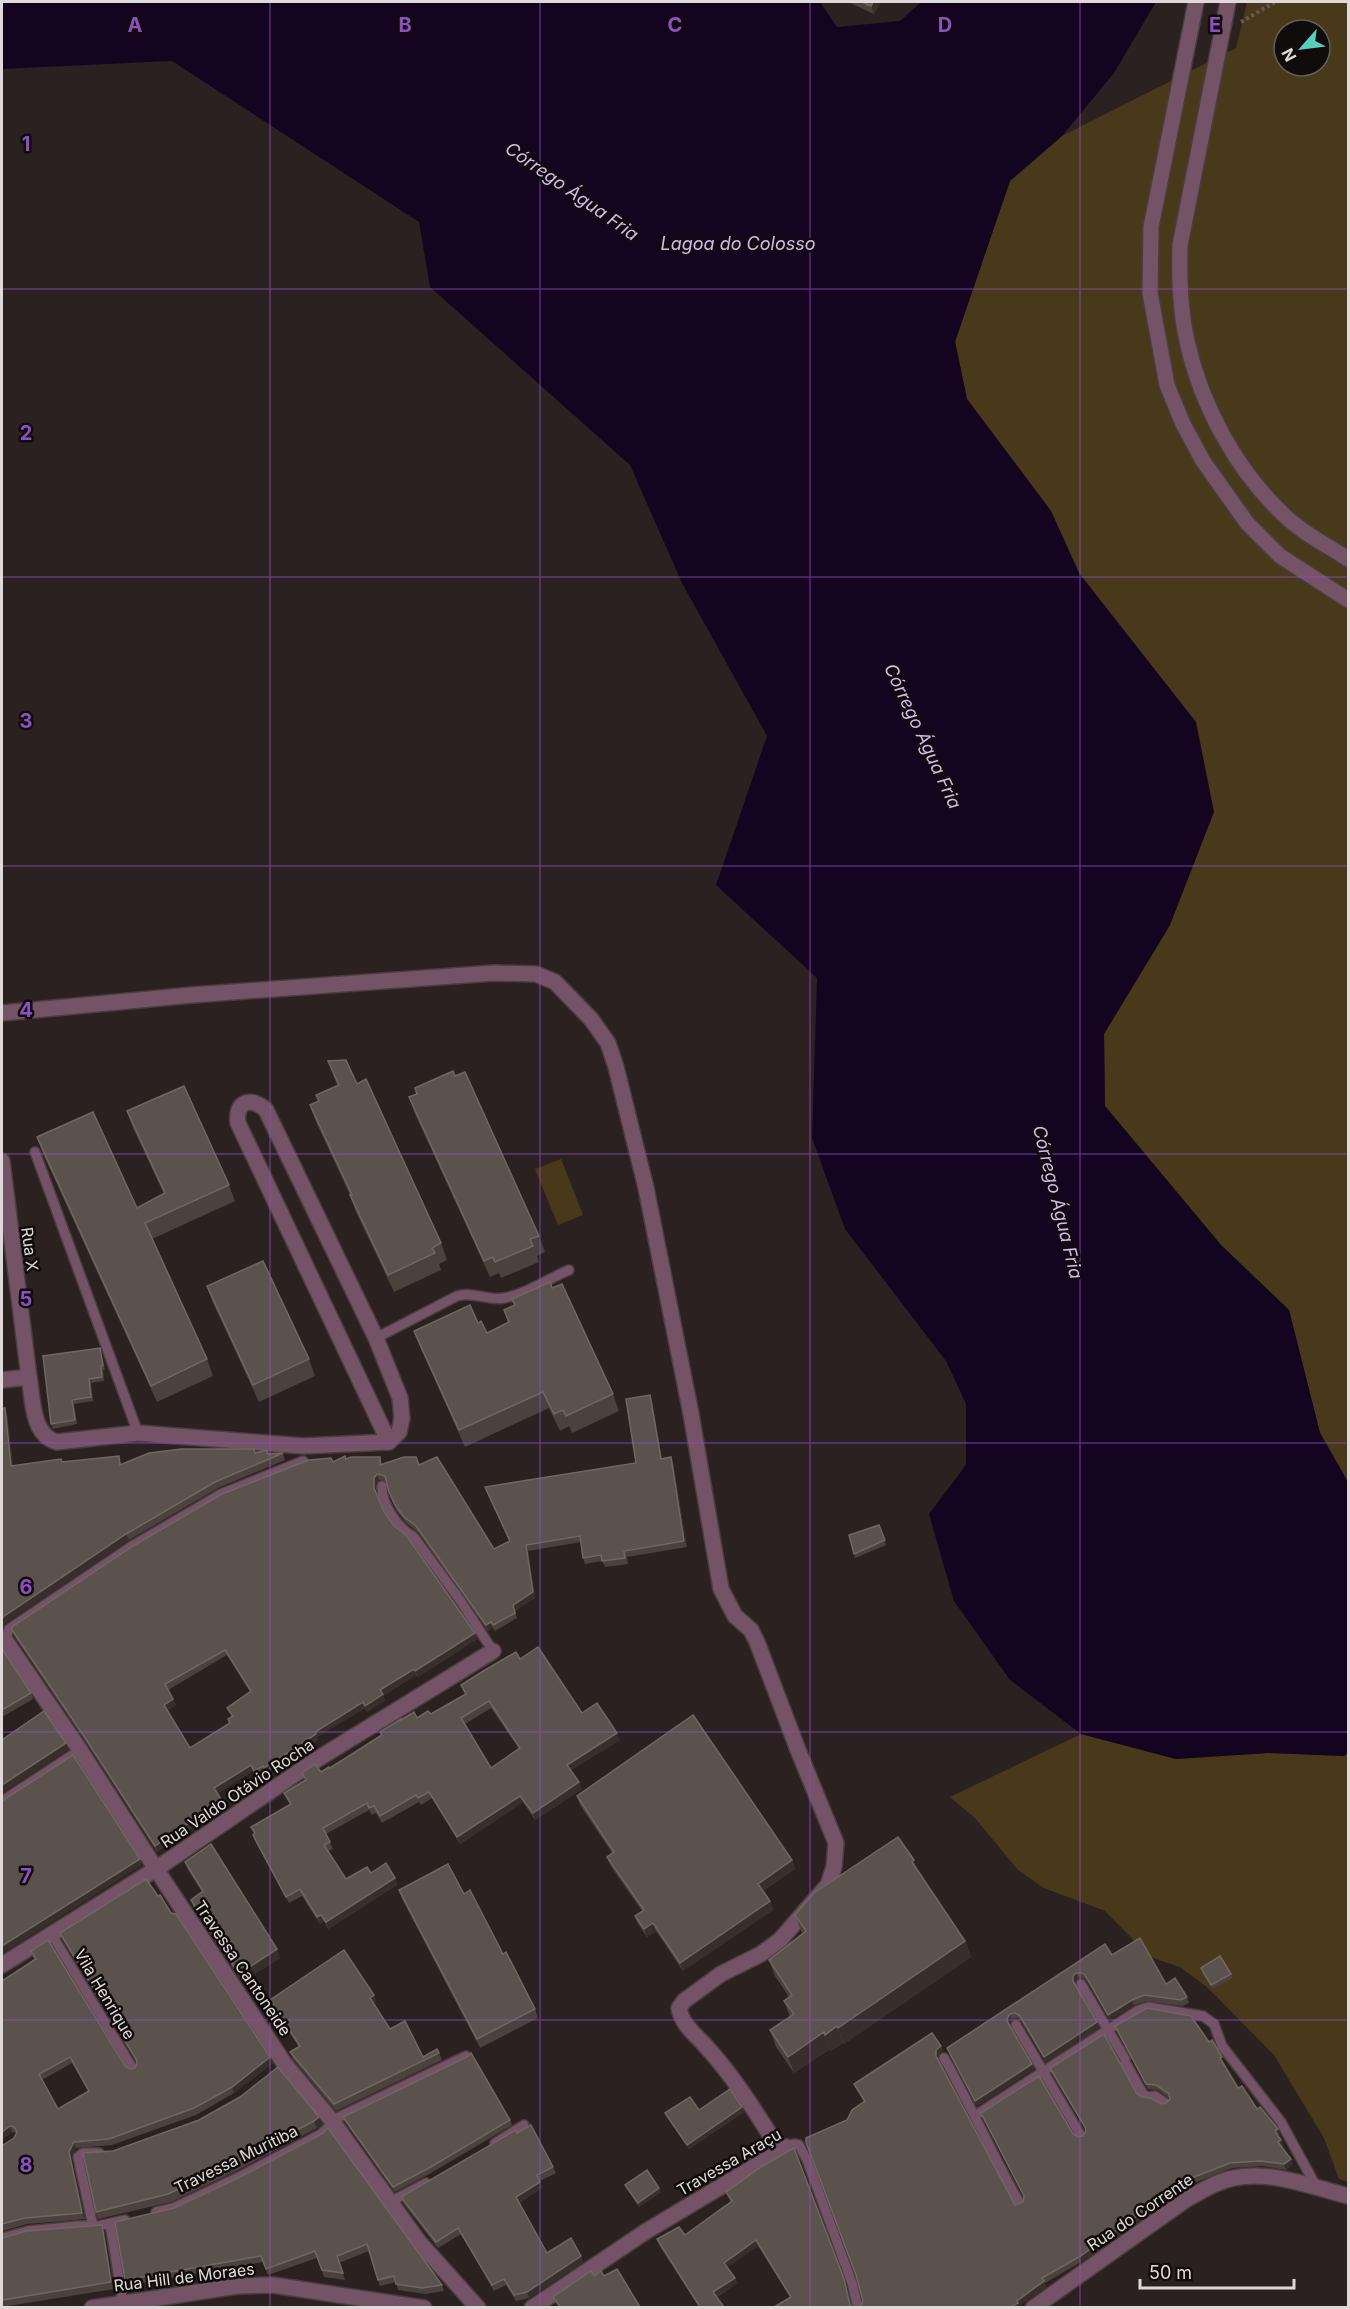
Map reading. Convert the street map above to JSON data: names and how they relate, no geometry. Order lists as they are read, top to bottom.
{
  "streets": {
    "street": [
      "Rua X",
      "Rua Valdo Otávio Rocha",
      "Travessa Cantoneide",
      "Travessa Araçu",
      "Rua do Corrente",
      "Rua Hill de Moraes"
    ],
    "lane": ["Vila Henrique", "Travessa Muritiba"]
  },
  "crossings": [
    ["Rua Valdo Otávio Rocha", "Travessa Cantoneide"],
    ["Rua Valdo Otávio Rocha", "Vila Henrique"],
    ["Travessa Cantoneide", "Travessa Muritiba"]
  ],
  "water": ["Córrego Água Fria", "Lagoa do Colosso"],
  "scale_bar": "50 m",
  "north": "bottom left",
  "grid": {
    "columns": [
      "A",
      "B",
      "C",
      "D",
      "E"
    ],
    "rows": [
      "1",
      "2",
      "3",
      "4",
      "5",
      "6",
      "7",
      "8"
    ]
  }
}
